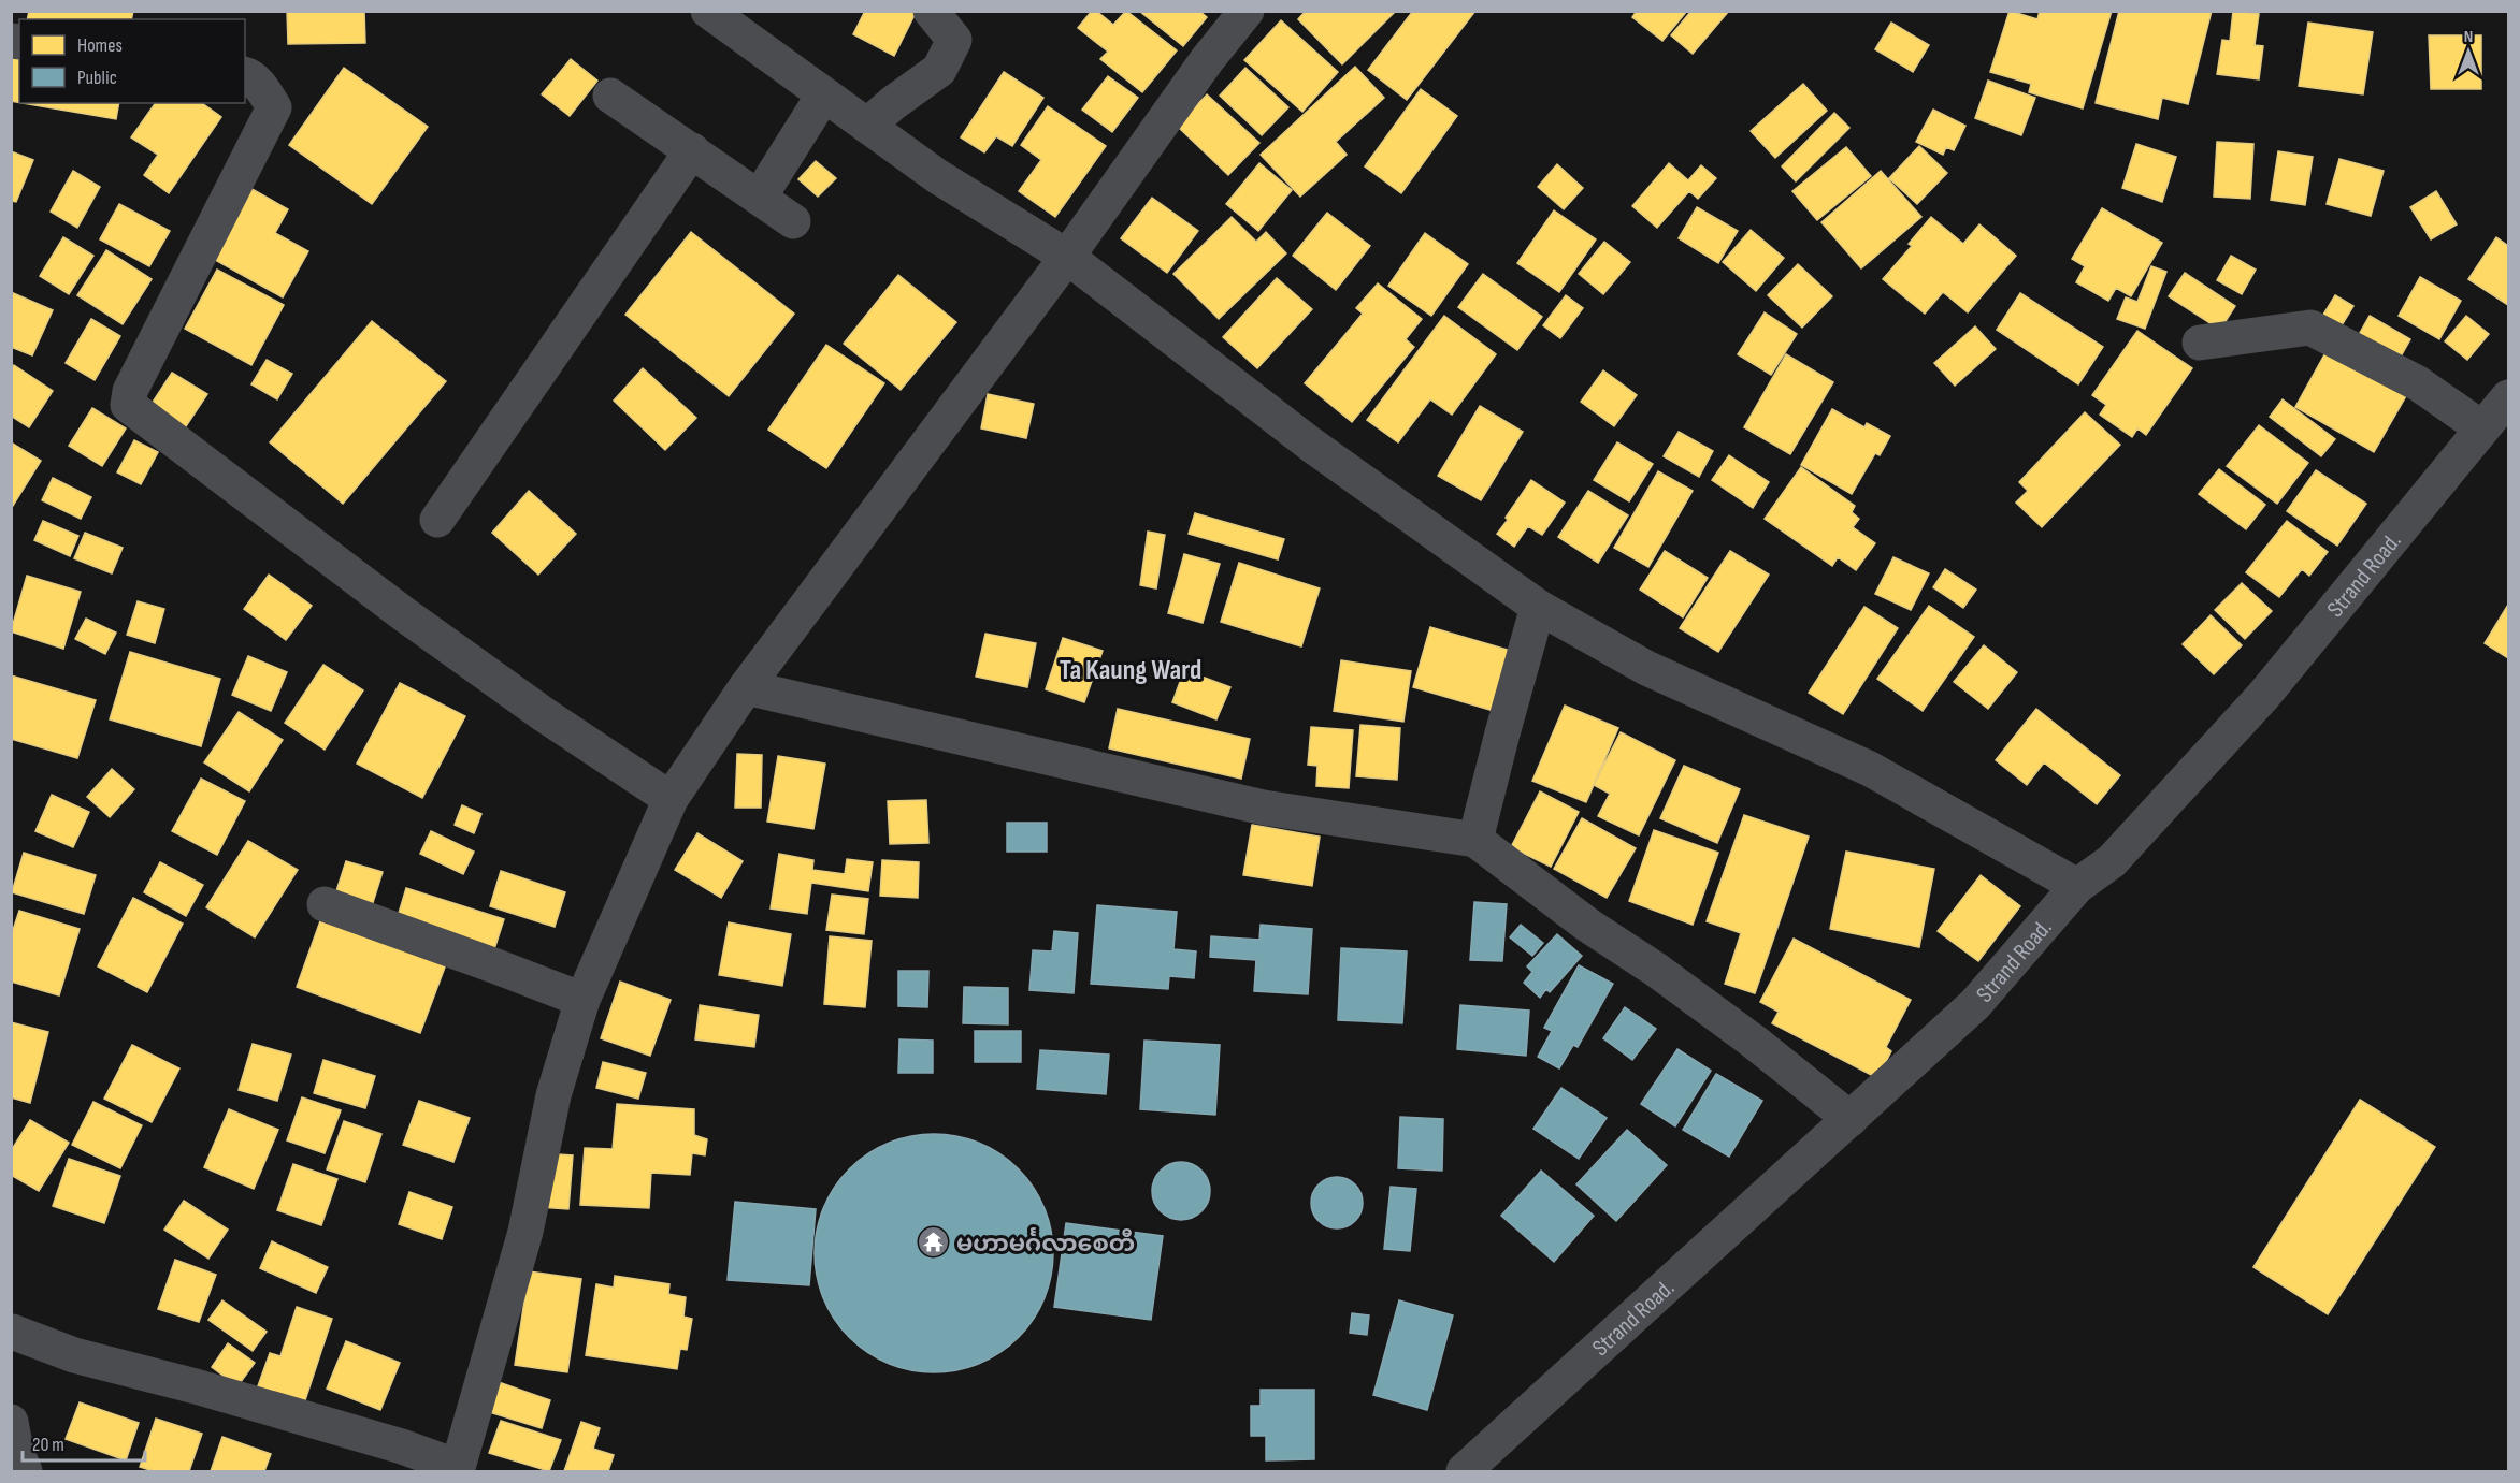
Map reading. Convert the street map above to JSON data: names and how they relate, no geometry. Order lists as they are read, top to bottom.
{
  "streets": {
    "street": ["Strand Road."]
  },
  "districts": ["Ta Kaung Ward"],
  "places": {
    "temple": ["မဟာမင်္ဂလာစေတီ"]
  },
  "legend": ["Homes", "Public"],
  "scale_bar": "20 m",
  "north": "top"
}
